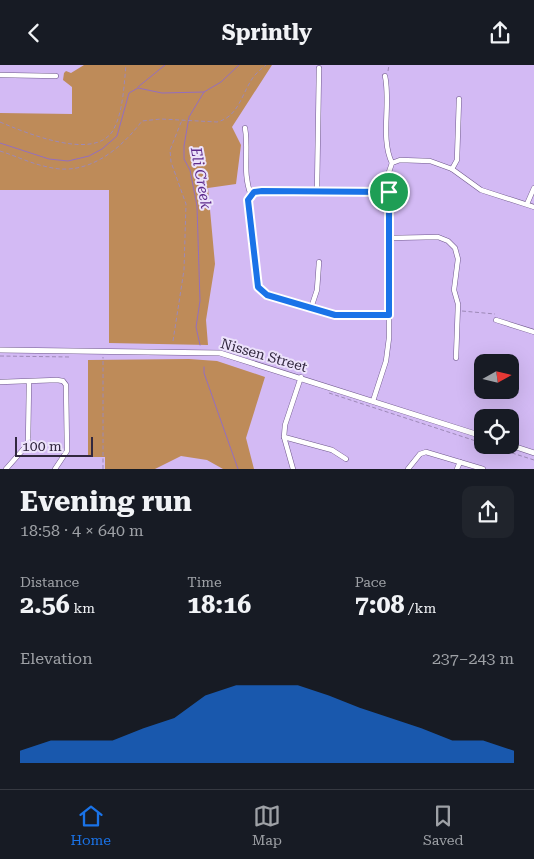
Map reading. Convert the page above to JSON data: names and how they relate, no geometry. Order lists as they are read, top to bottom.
{
  "streets": {
    "street": ["Nissen Street"]
  },
  "water": ["Eli Creek"],
  "scale_bar": "100 m",
  "north": "right",
  "page": {
    "header": "Sprintly",
    "scale": "100 m",
    "heading": ["Evening run", "18:58 · 4 × 640 m"],
    "stats": [
      ["Distance", "2.56 km"],
      ["Time", "18:16"],
      ["Pace", "7:08 /km"]
    ],
    "chart": ["Elevation", "237–243 m"],
    "tabs": ["Home", "Map", "Saved"]
  }
}
